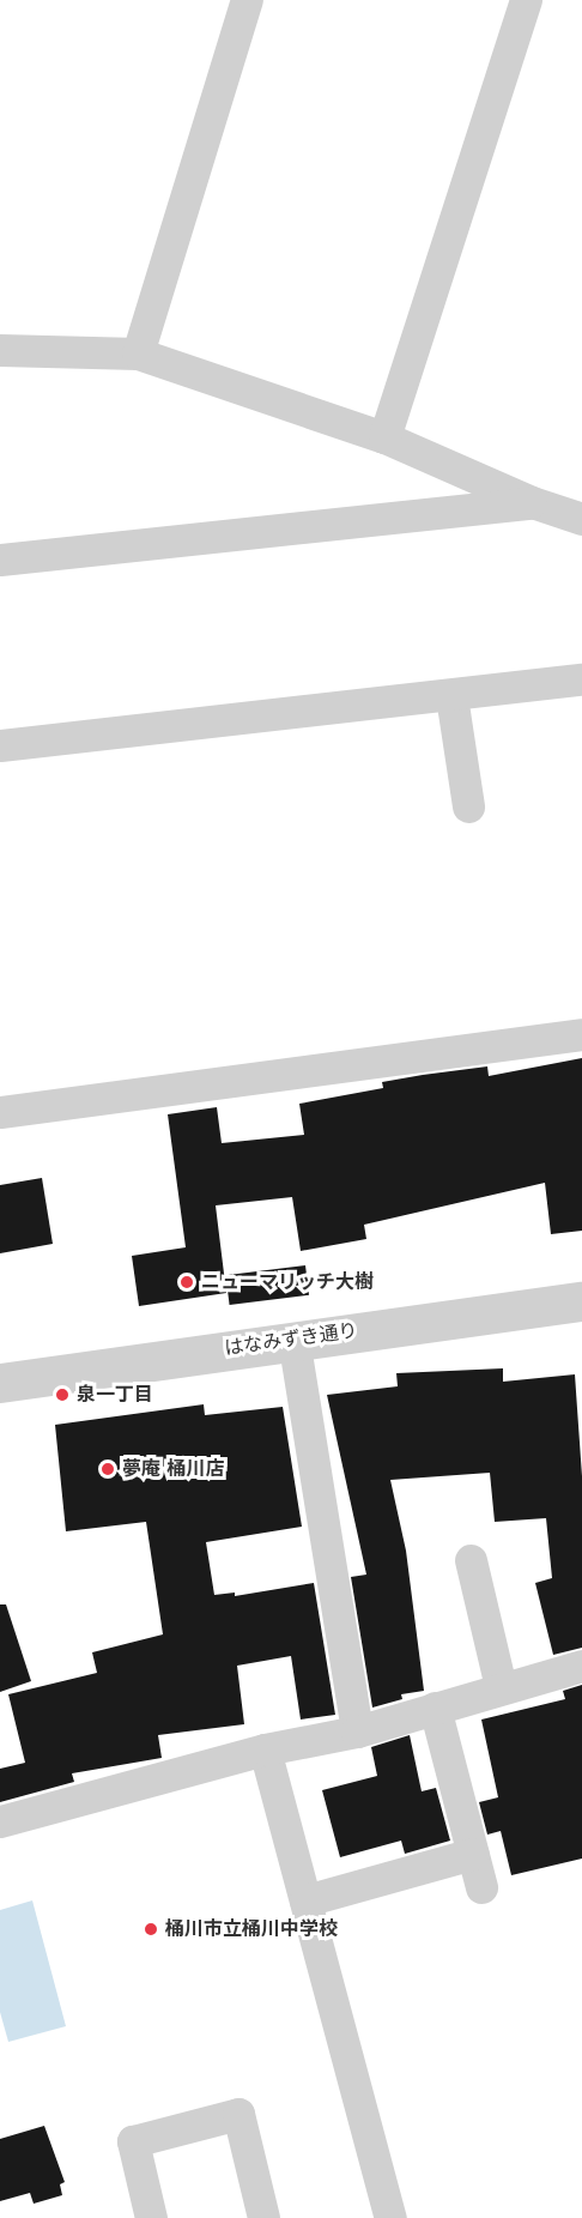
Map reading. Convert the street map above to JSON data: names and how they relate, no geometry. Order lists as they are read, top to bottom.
{
  "streets": {
    "street": ["はなみずき通り"]
  },
  "places": [
    "ニューマリッチ大樹",
    "泉一丁目",
    "夢庵 桶川店",
    "桶川市立桶川中学校"
  ]
}
